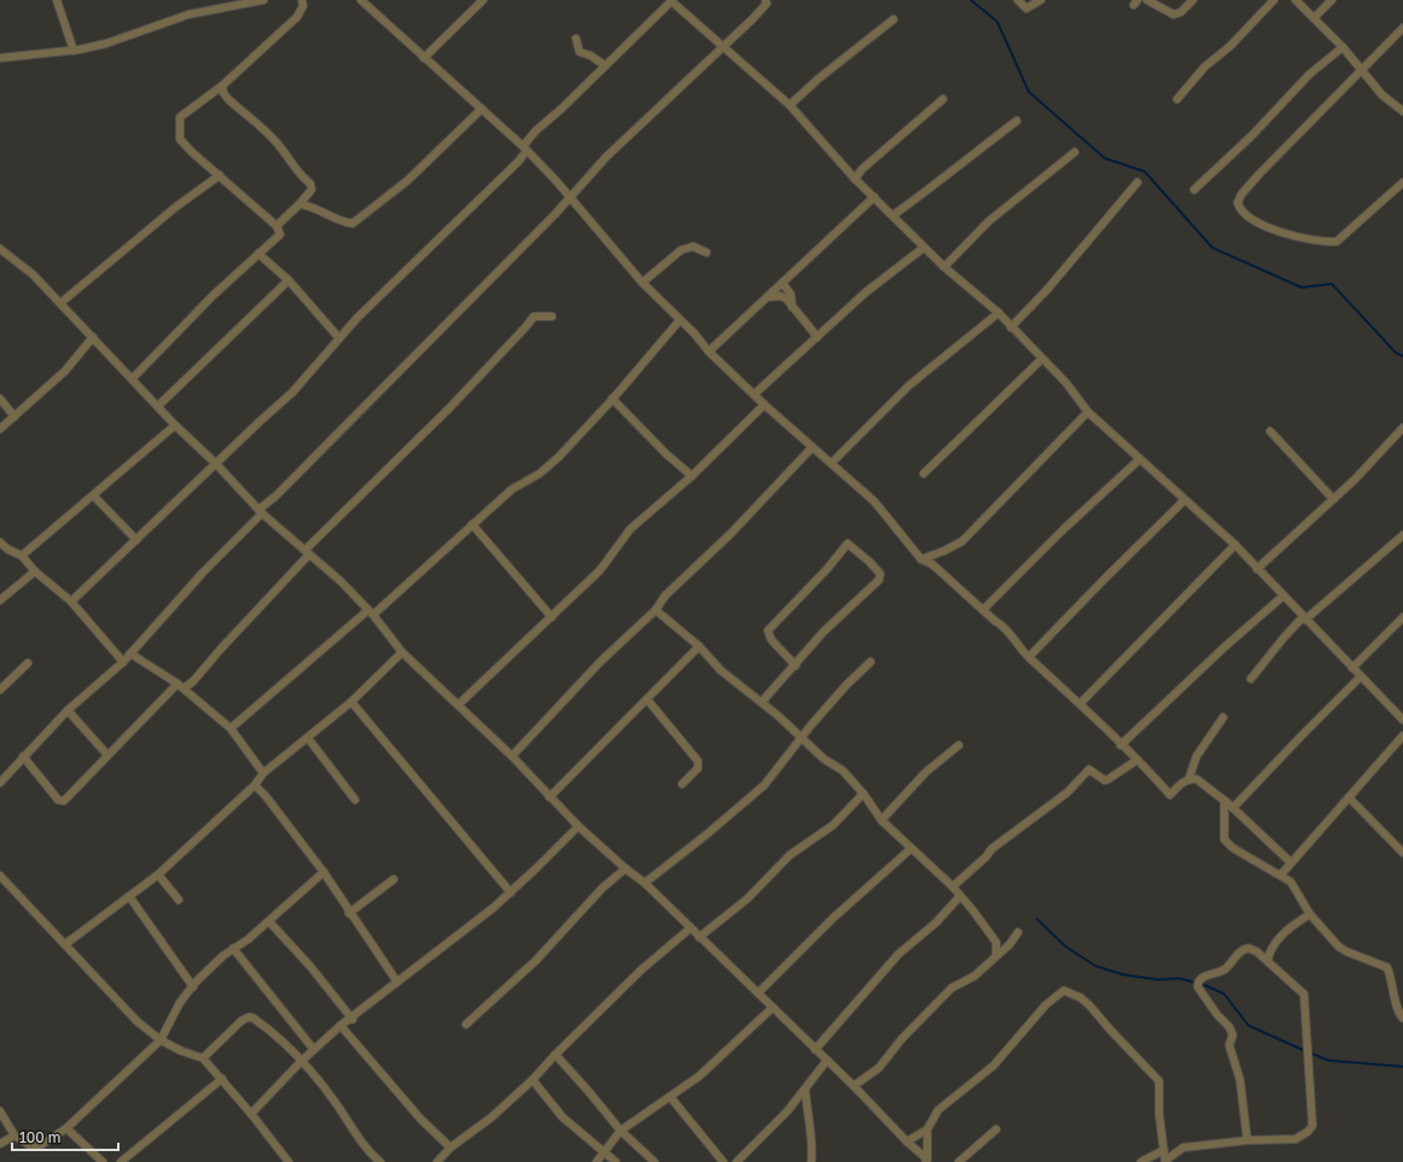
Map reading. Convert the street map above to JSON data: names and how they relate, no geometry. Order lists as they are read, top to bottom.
{
  "scale_bar": "100 m"
}
